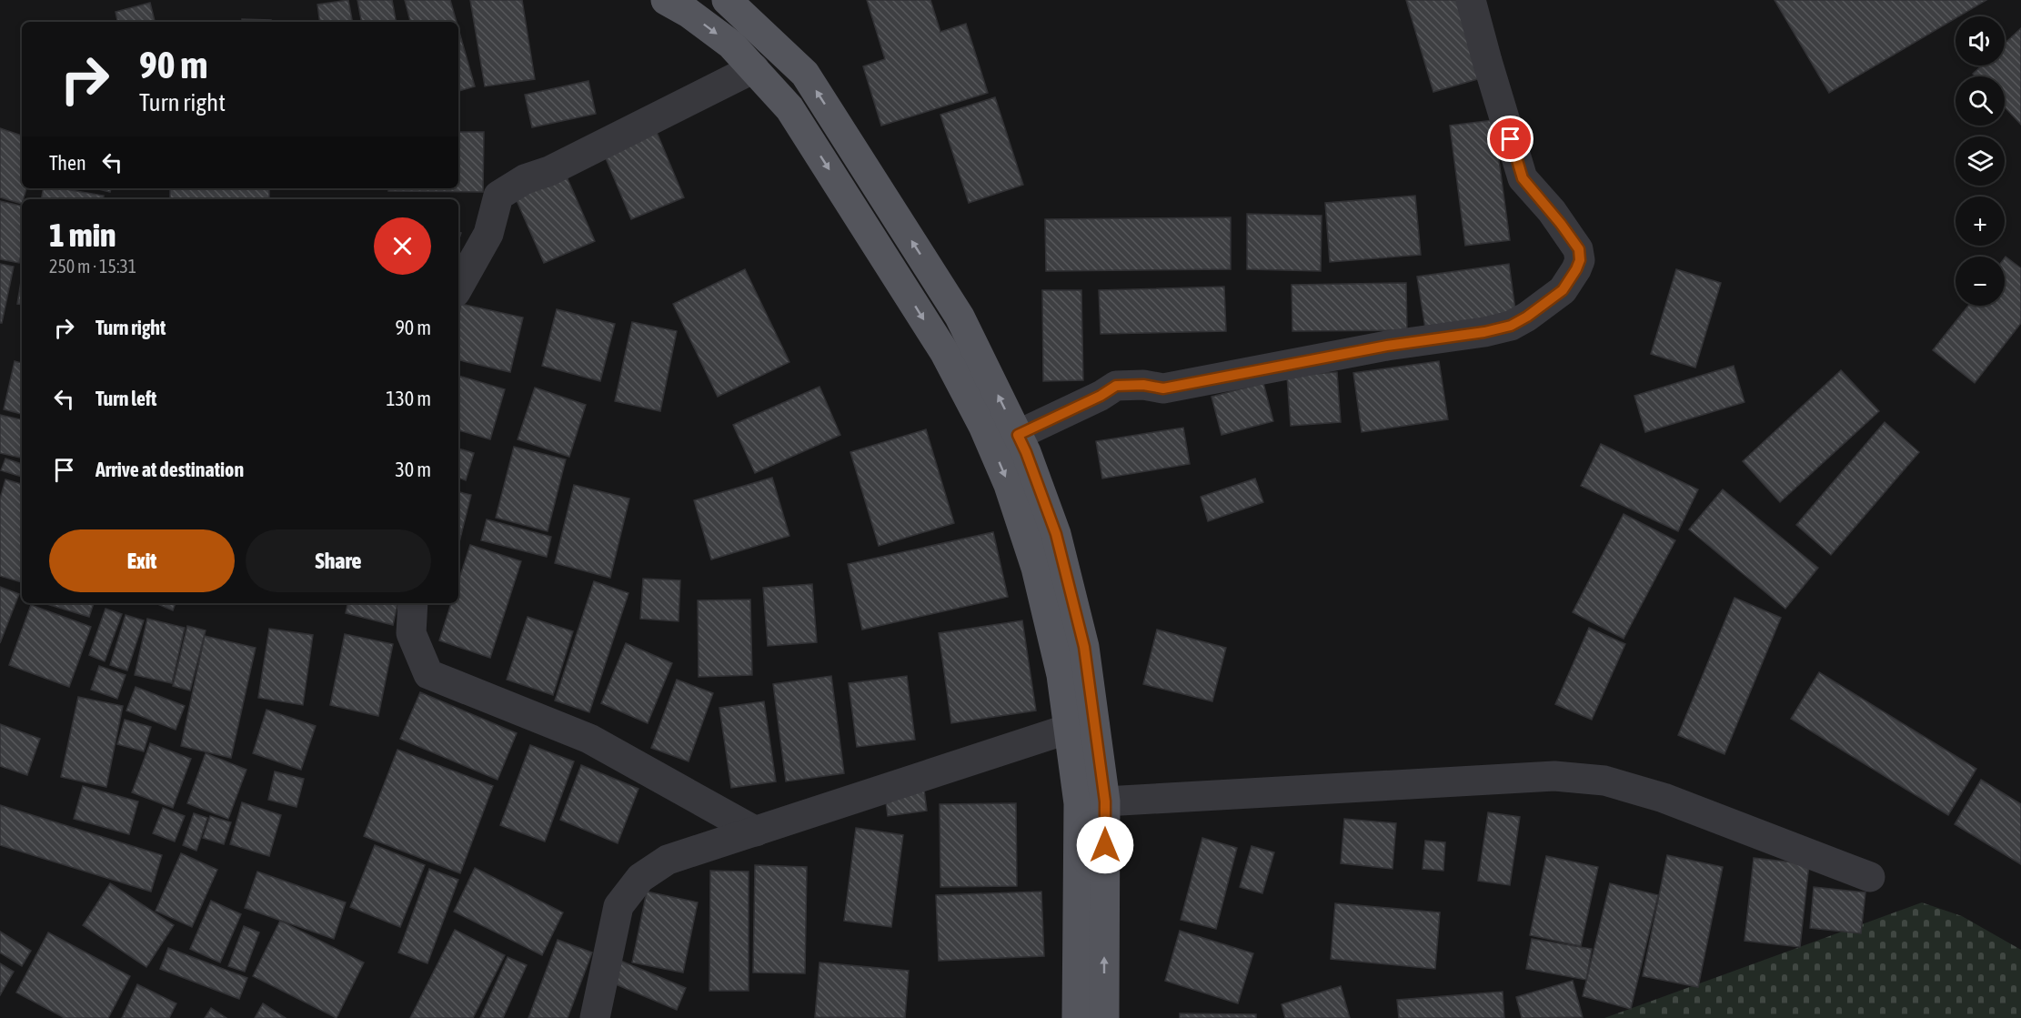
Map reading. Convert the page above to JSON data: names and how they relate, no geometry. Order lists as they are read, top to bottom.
{
  "page": {
    "map_buttons": ["+", "−"],
    "turn": ["90 m", "Turn right"],
    "then": "Then",
    "heading": ["1 min", "250 m · 15:31"],
    "list": [
      {
        "name": "Turn right",
        "value": "90 m"
      },
      {
        "name": "Turn left",
        "value": "130 m"
      },
      {
        "name": "Arrive at destination",
        "value": "30 m"
      }
    ],
    "buttons": ["Exit", "Share"]
  }
}
